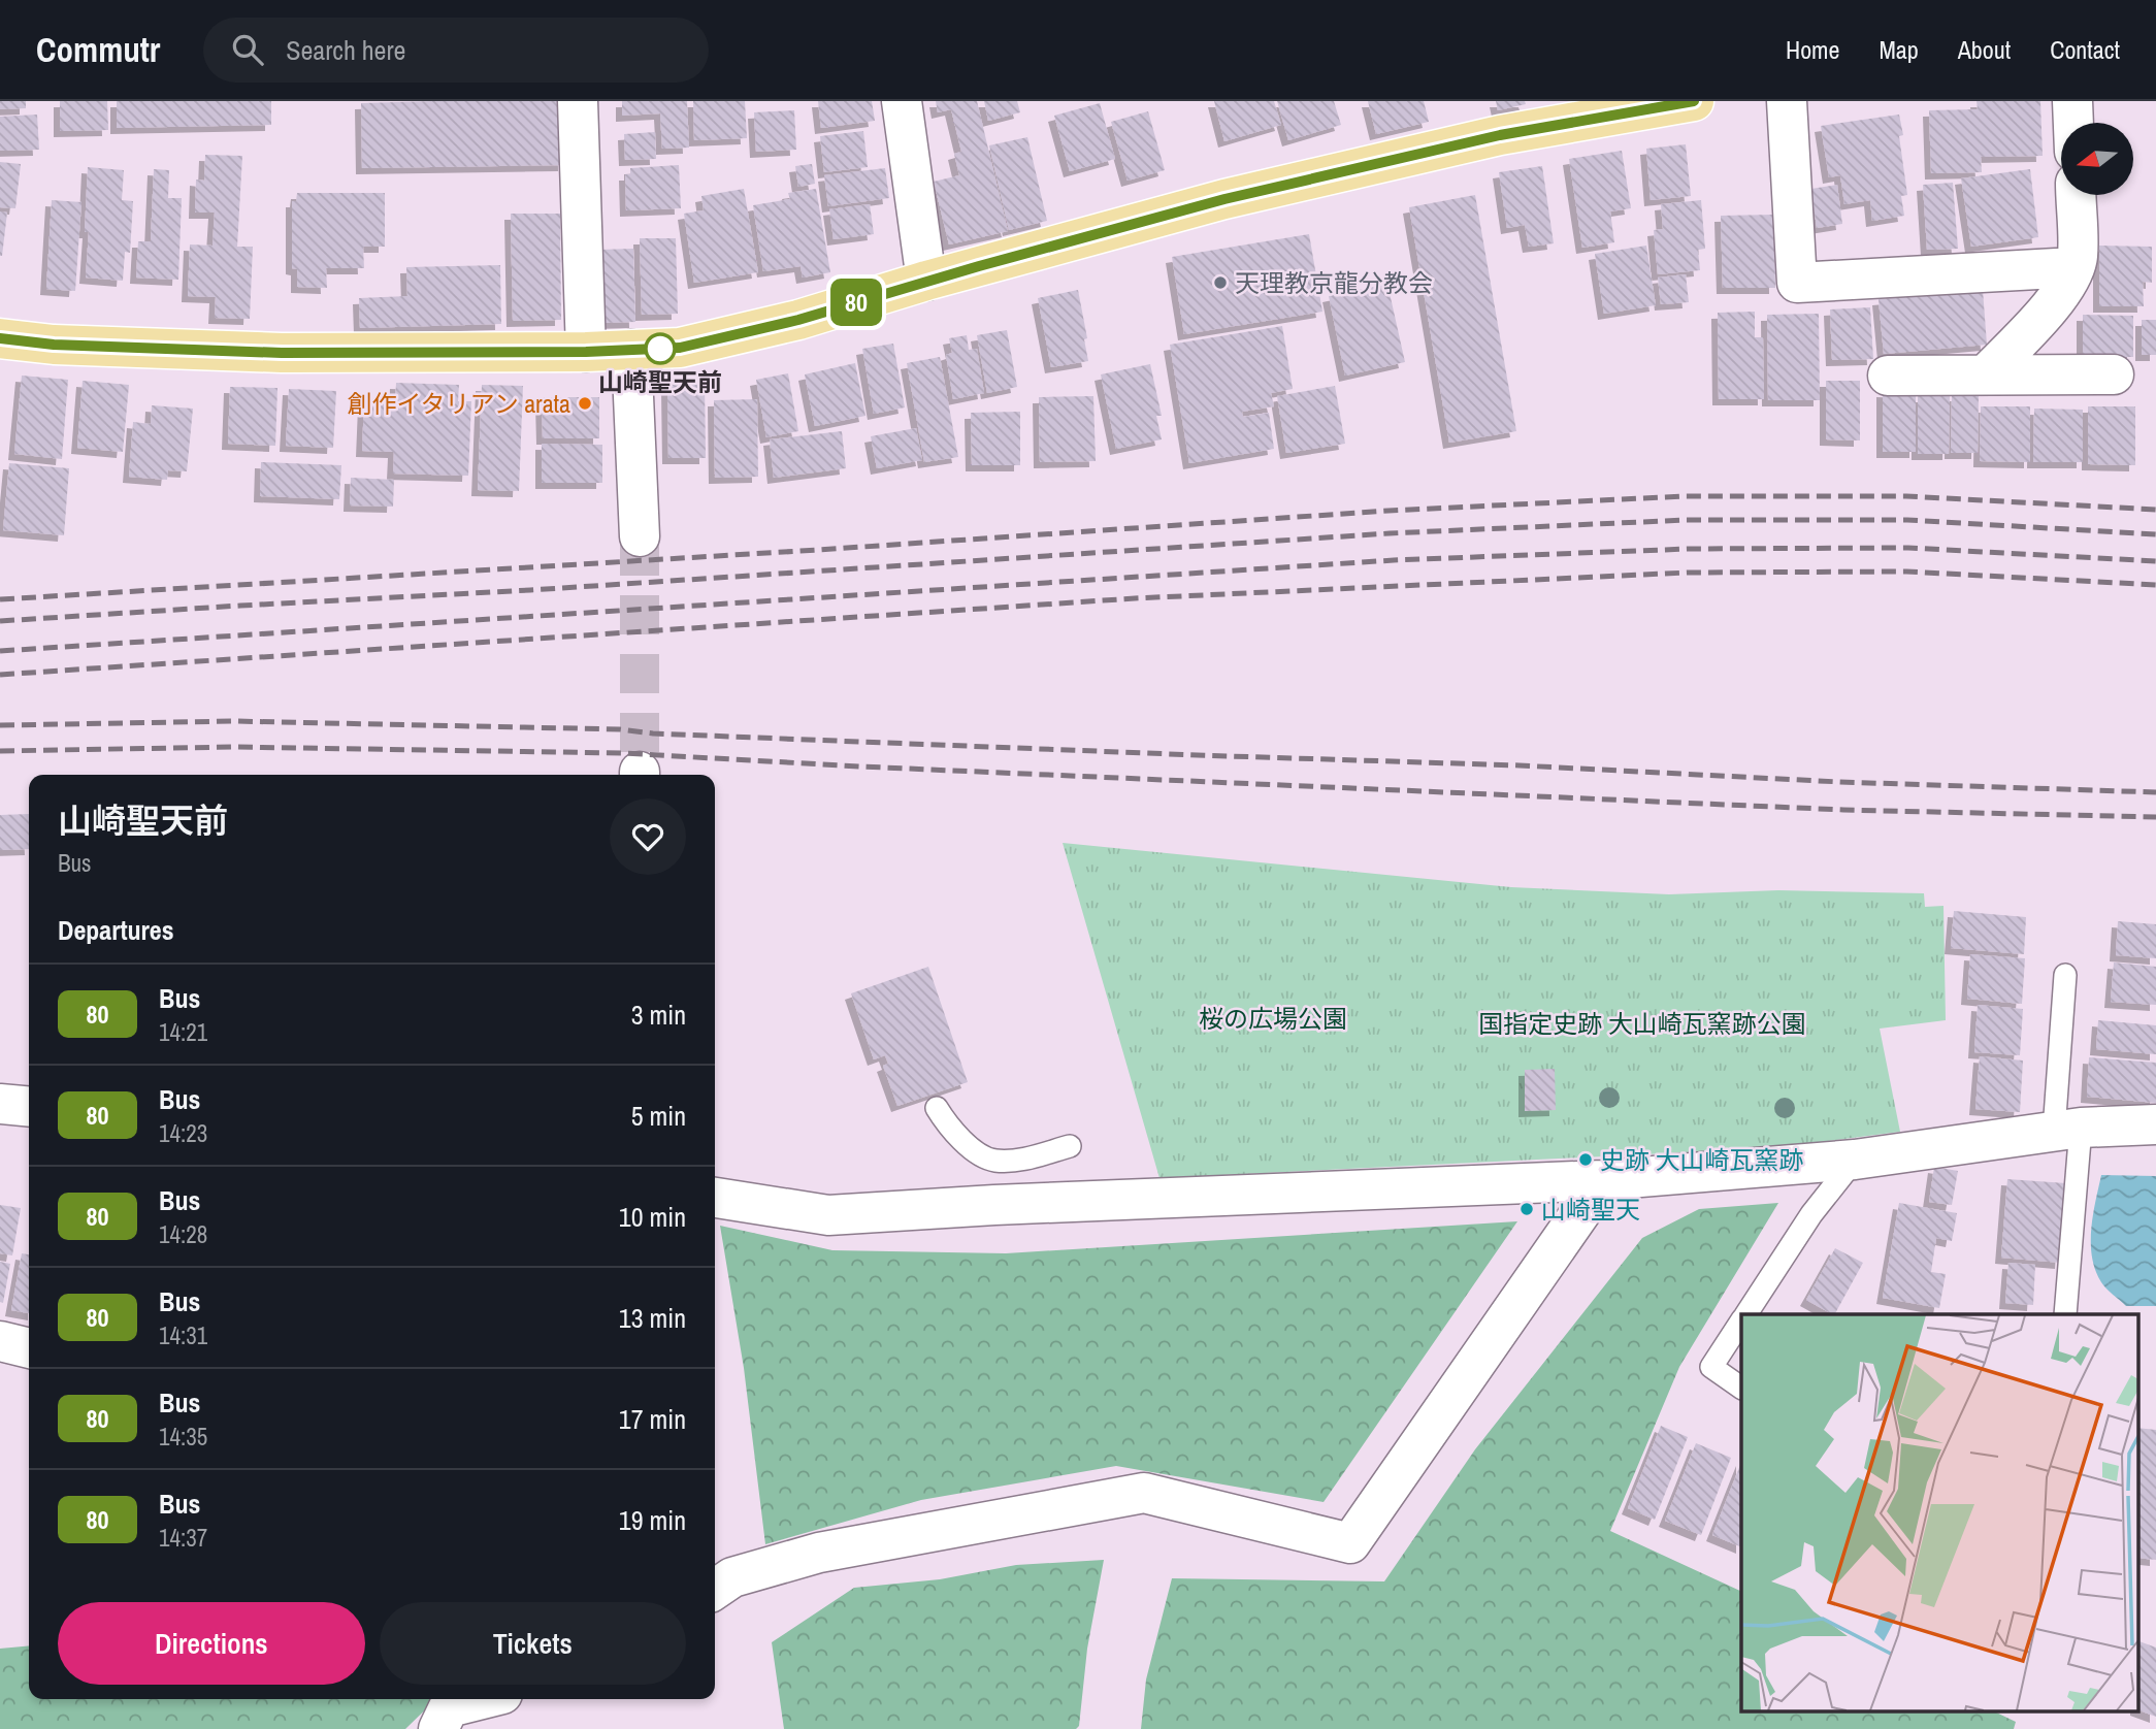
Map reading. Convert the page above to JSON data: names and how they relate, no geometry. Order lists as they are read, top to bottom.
{
  "parks": ["桜の広場公園", "国指定史跡 大山崎瓦窯跡公園"],
  "places": [
    "天理教京龍分教会",
    "山崎聖天前",
    "創作イタリアン arata",
    "史跡 大山崎瓦窯跡",
    "山崎聖天"
  ],
  "lines": ["bus line 80"],
  "north": "left",
  "page": {
    "header": "Commutr",
    "search": "Search here",
    "nav": [
      "Home",
      "Map",
      "About",
      "Contact"
    ],
    "on_map": "80",
    "heading": [
      ["山崎聖天前", "Bus"],
      "Departures"
    ],
    "list": [
      {
        "mark": "80",
        "name": "Bus",
        "note": "14:21",
        "value": "3 min"
      },
      {
        "mark": "80",
        "name": "Bus",
        "note": "14:23",
        "value": "5 min"
      },
      {
        "mark": "80",
        "name": "Bus",
        "note": "14:28",
        "value": "10 min"
      },
      {
        "mark": "80",
        "name": "Bus",
        "note": "14:31",
        "value": "13 min"
      },
      {
        "mark": "80",
        "name": "Bus",
        "note": "14:35",
        "value": "17 min"
      },
      {
        "mark": "80",
        "name": "Bus",
        "note": "14:37",
        "value": "19 min"
      }
    ],
    "buttons": ["Directions", "Tickets"]
  }
}
